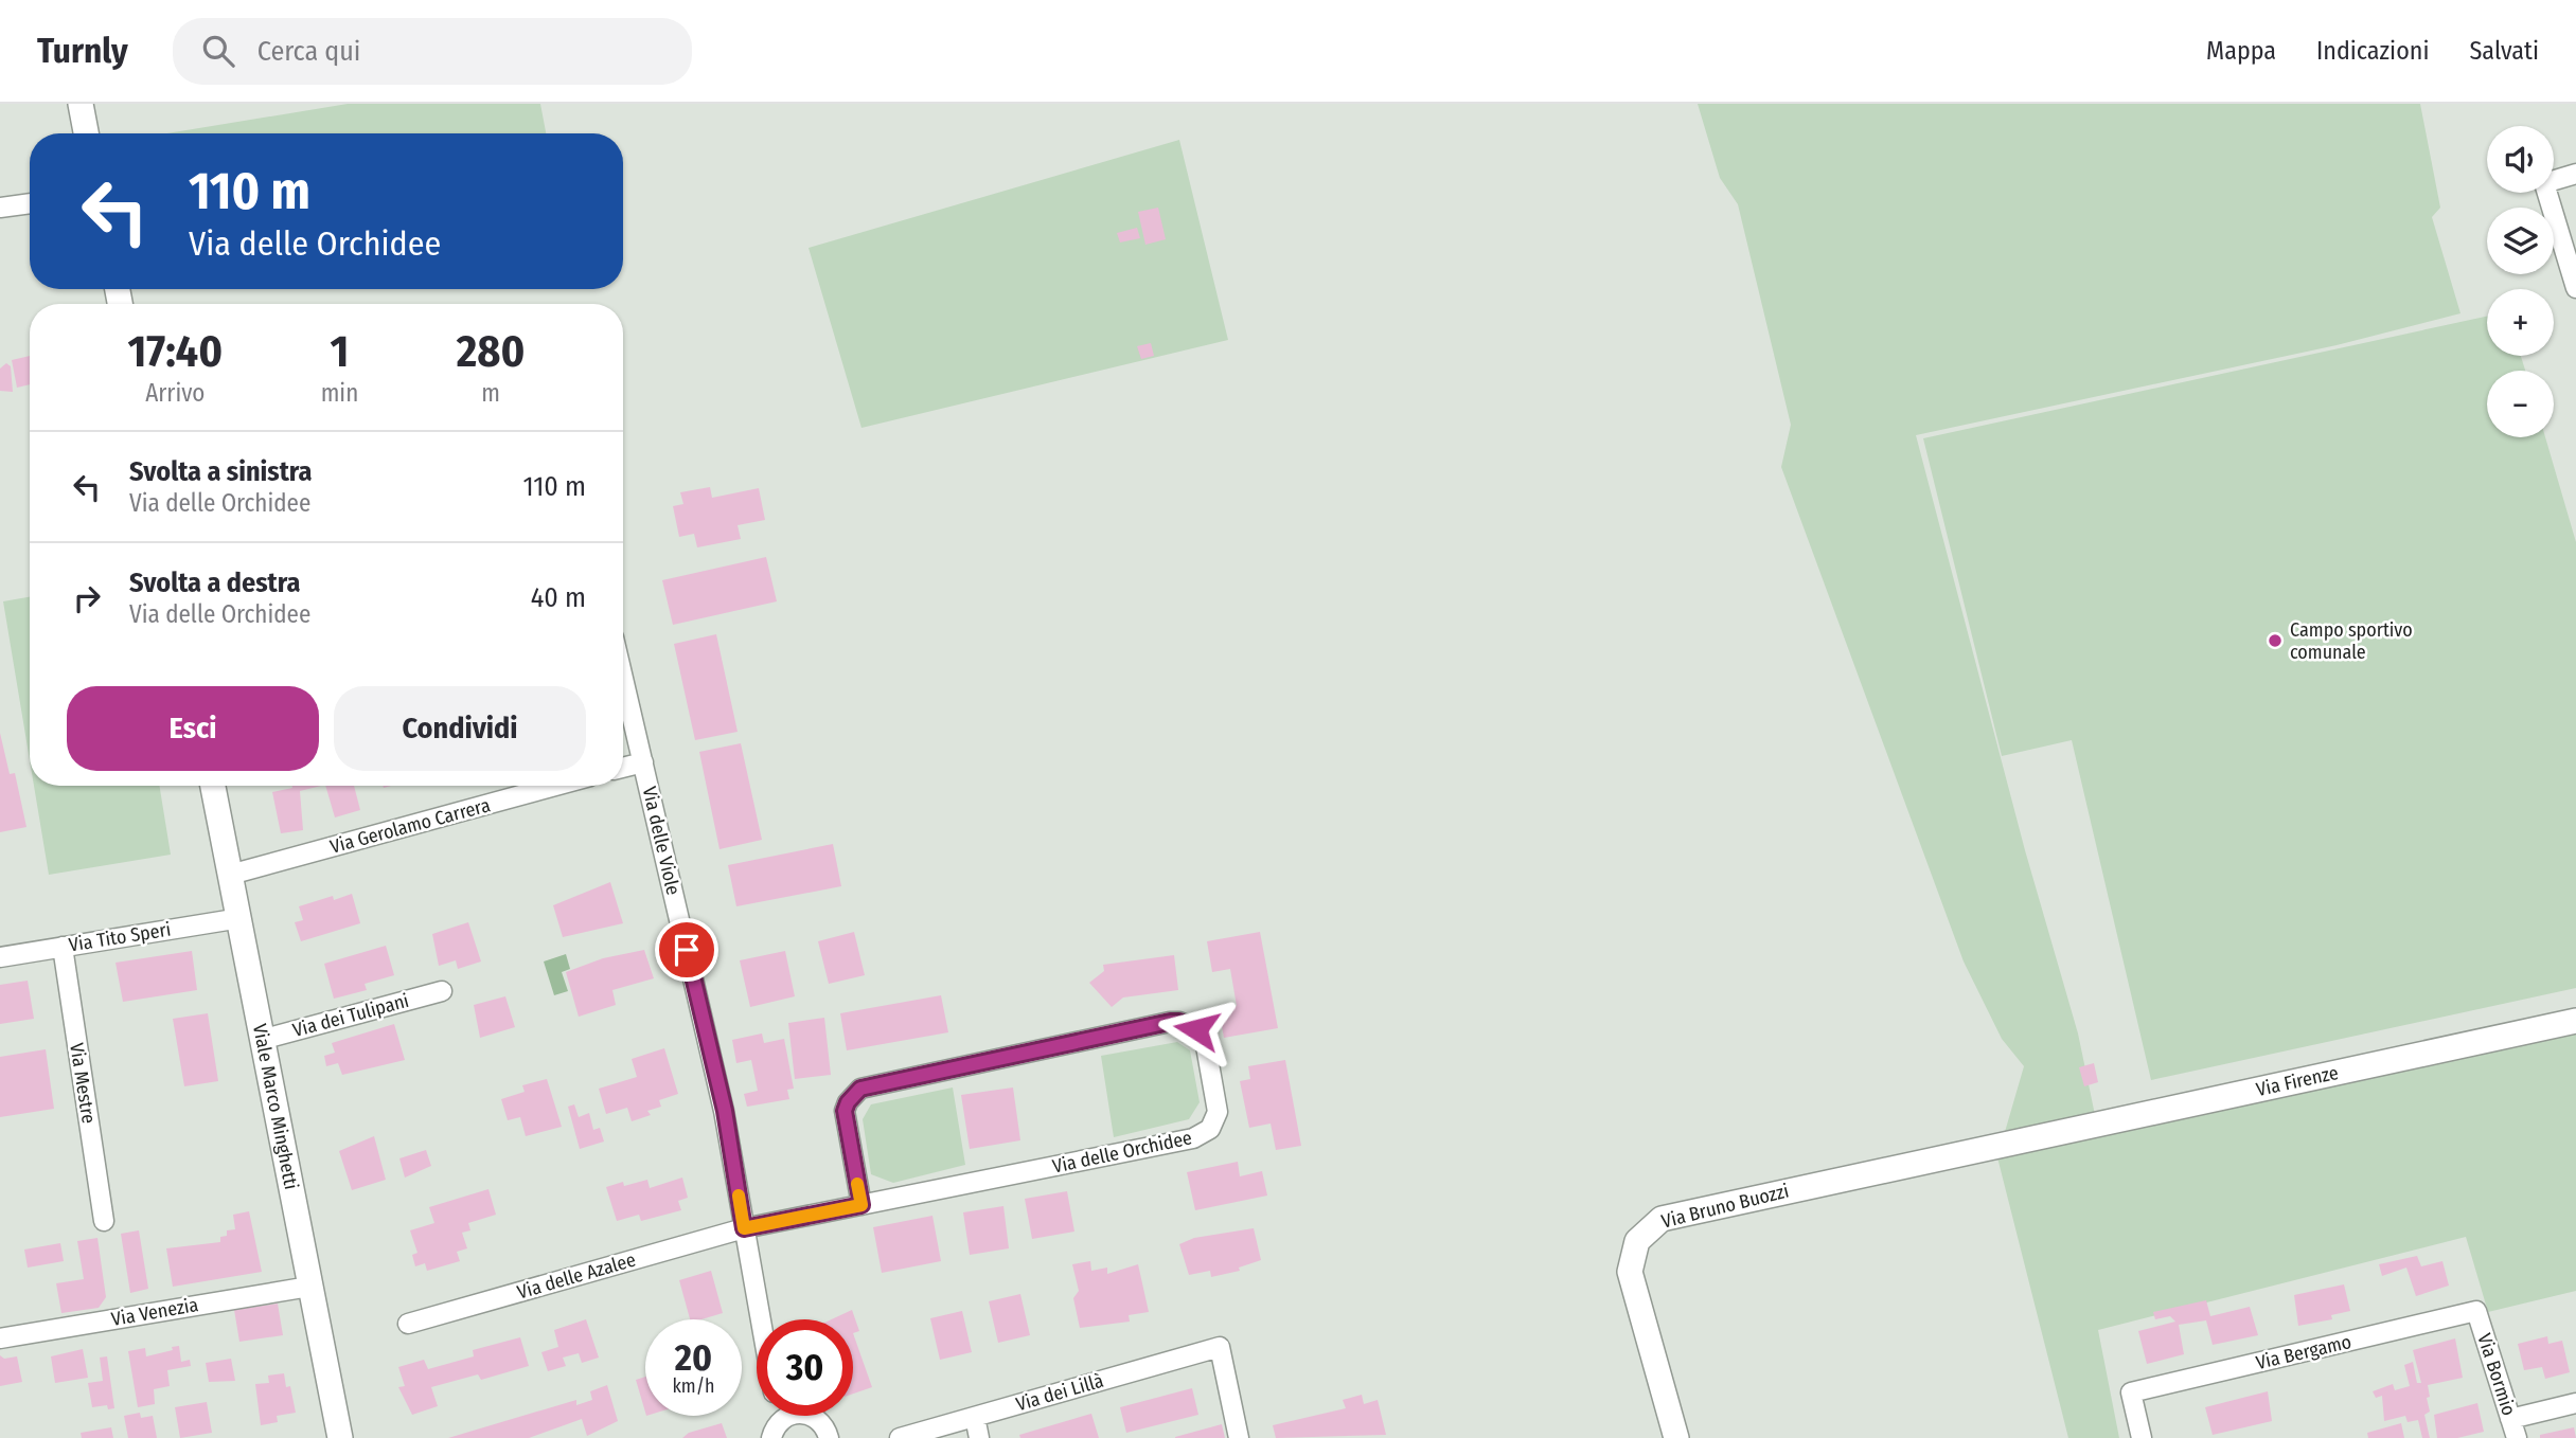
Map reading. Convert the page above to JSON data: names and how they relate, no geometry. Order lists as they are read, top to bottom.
{
  "streets": {
    "street": [
      "Via Gerolamo Carrera",
      "Via delle Viole",
      "Via Tito Speri",
      "Via dei Tulipani",
      "Via Firenze",
      "Via Mestre",
      "Viale Marco Minghetti",
      "Via delle Orchidee",
      "Via Bruno Buozzi",
      "Via delle Azalee",
      "Via Venezia",
      "Via Bergamo",
      "Via Bormio",
      "Via dei Lillà"
    ]
  },
  "crossings": [
    ["Via Gerolamo Carrera", "Viale Marco Minghetti"],
    ["Via delle Viole", "Via delle Orchidee"],
    ["Via delle Viole", "Via delle Azalee"],
    ["Via Tito Speri", "Via Mestre"],
    ["Via Tito Speri", "Viale Marco Minghetti"],
    ["Via dei Tulipani", "Viale Marco Minghetti"],
    ["Via Firenze", "Via Bruno Buozzi"],
    ["Viale Marco Minghetti", "Via Venezia"],
    ["Via delle Orchidee", "Via delle Azalee"],
    ["Via Bergamo", "Via Bormio"]
  ],
  "places": ["Campo sportivo comunale"],
  "page": {
    "header": "Turnly",
    "search": "Cerca qui",
    "nav": ["Mappa", "Indicazioni", "Salvati"],
    "map_buttons": ["+", "−"],
    "turn": ["110 m", "Via delle Orchidee"],
    "eta": [
      "17:40",
      "Arrivo",
      "1",
      "min",
      "280",
      "m"
    ],
    "list": [
      {
        "name": "Svolta a sinistra",
        "note": "Via delle Orchidee",
        "value": "110 m"
      },
      {
        "name": "Svolta a destra",
        "note": "Via delle Orchidee",
        "value": "40 m"
      }
    ],
    "buttons": ["Esci", "Condividi"],
    "speed": "20 km/h",
    "limit": "30"
  }
}
